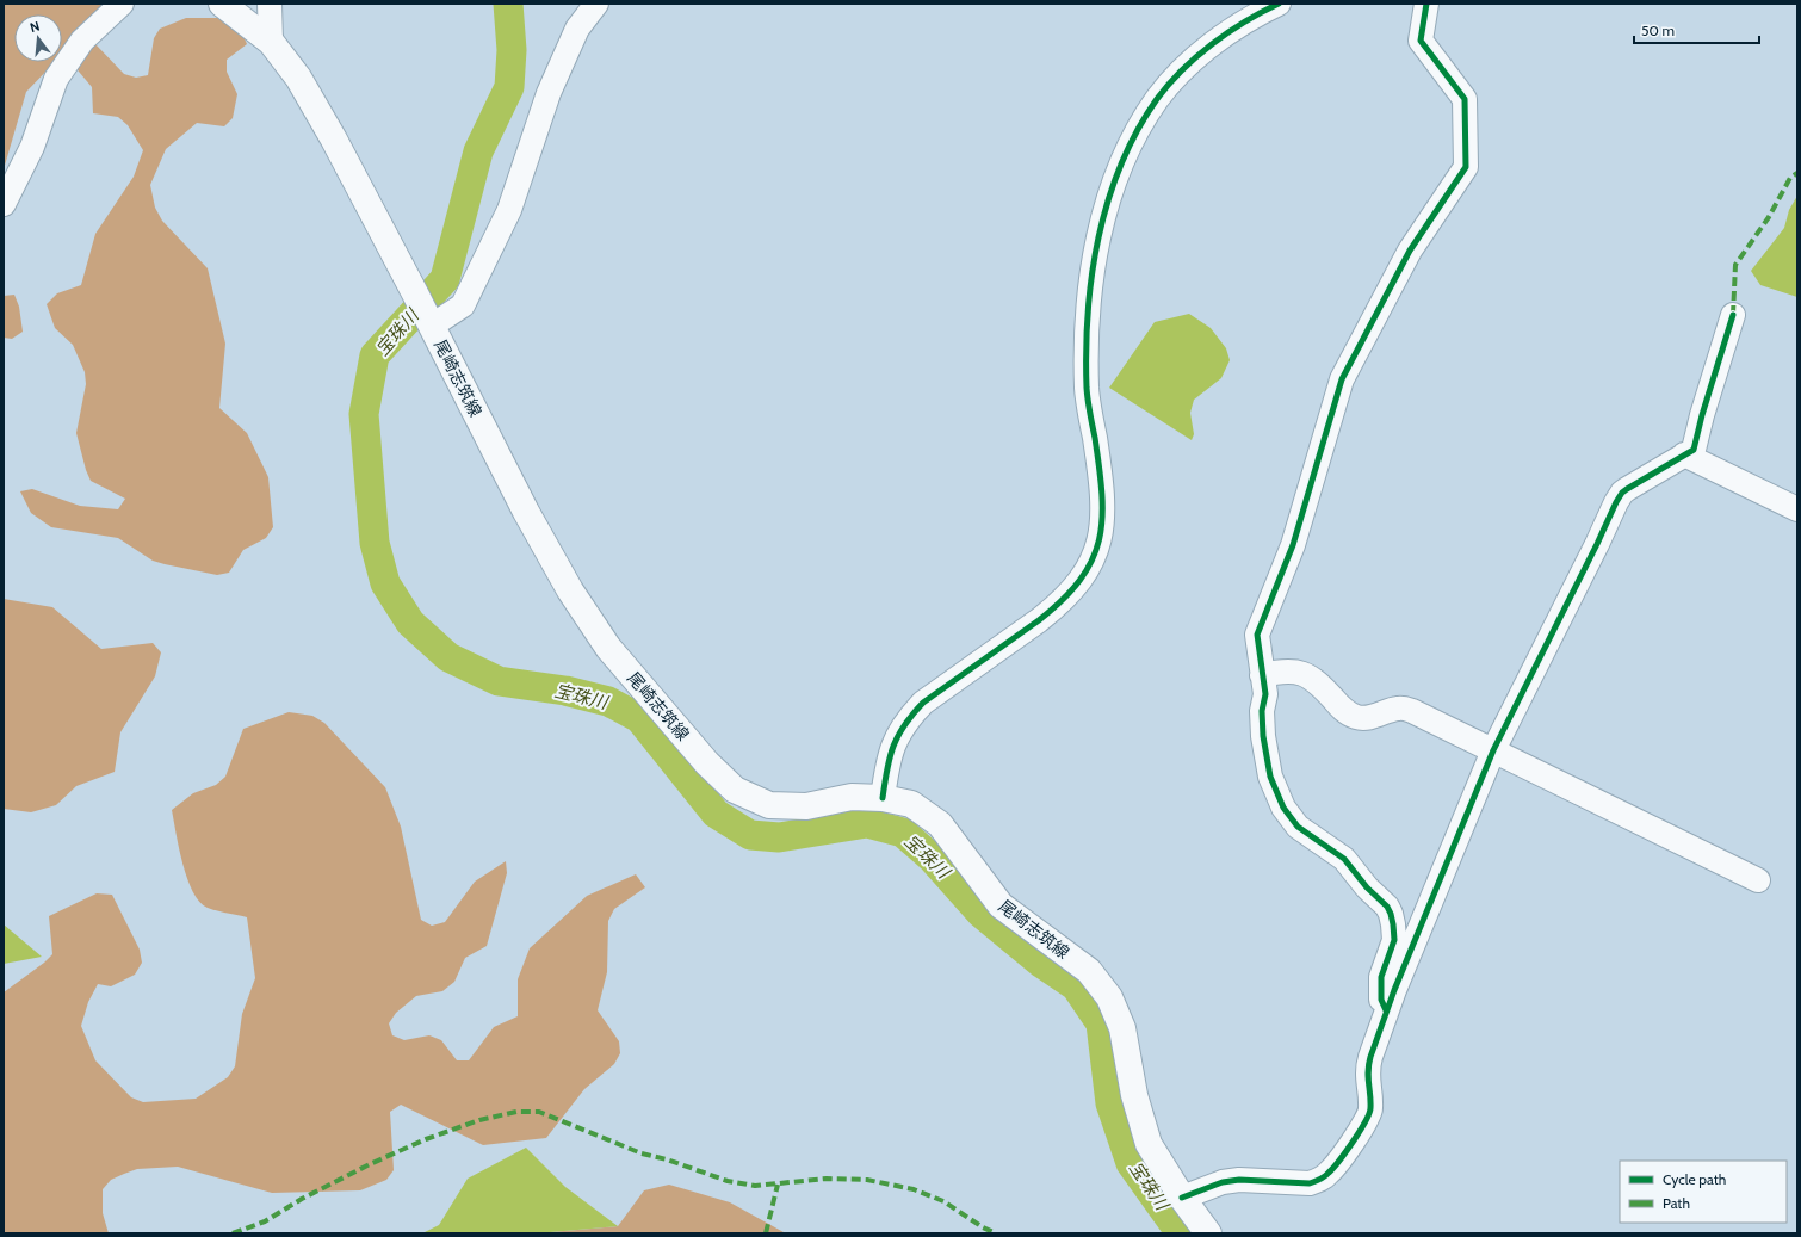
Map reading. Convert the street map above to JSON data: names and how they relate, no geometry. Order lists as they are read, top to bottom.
{
  "streets": {
    "main road": ["尾崎志筑線"]
  },
  "water": ["宝珠川"],
  "legend": ["Cycle path", "Path"],
  "scale_bar": "50 m",
  "north": "top"
}
